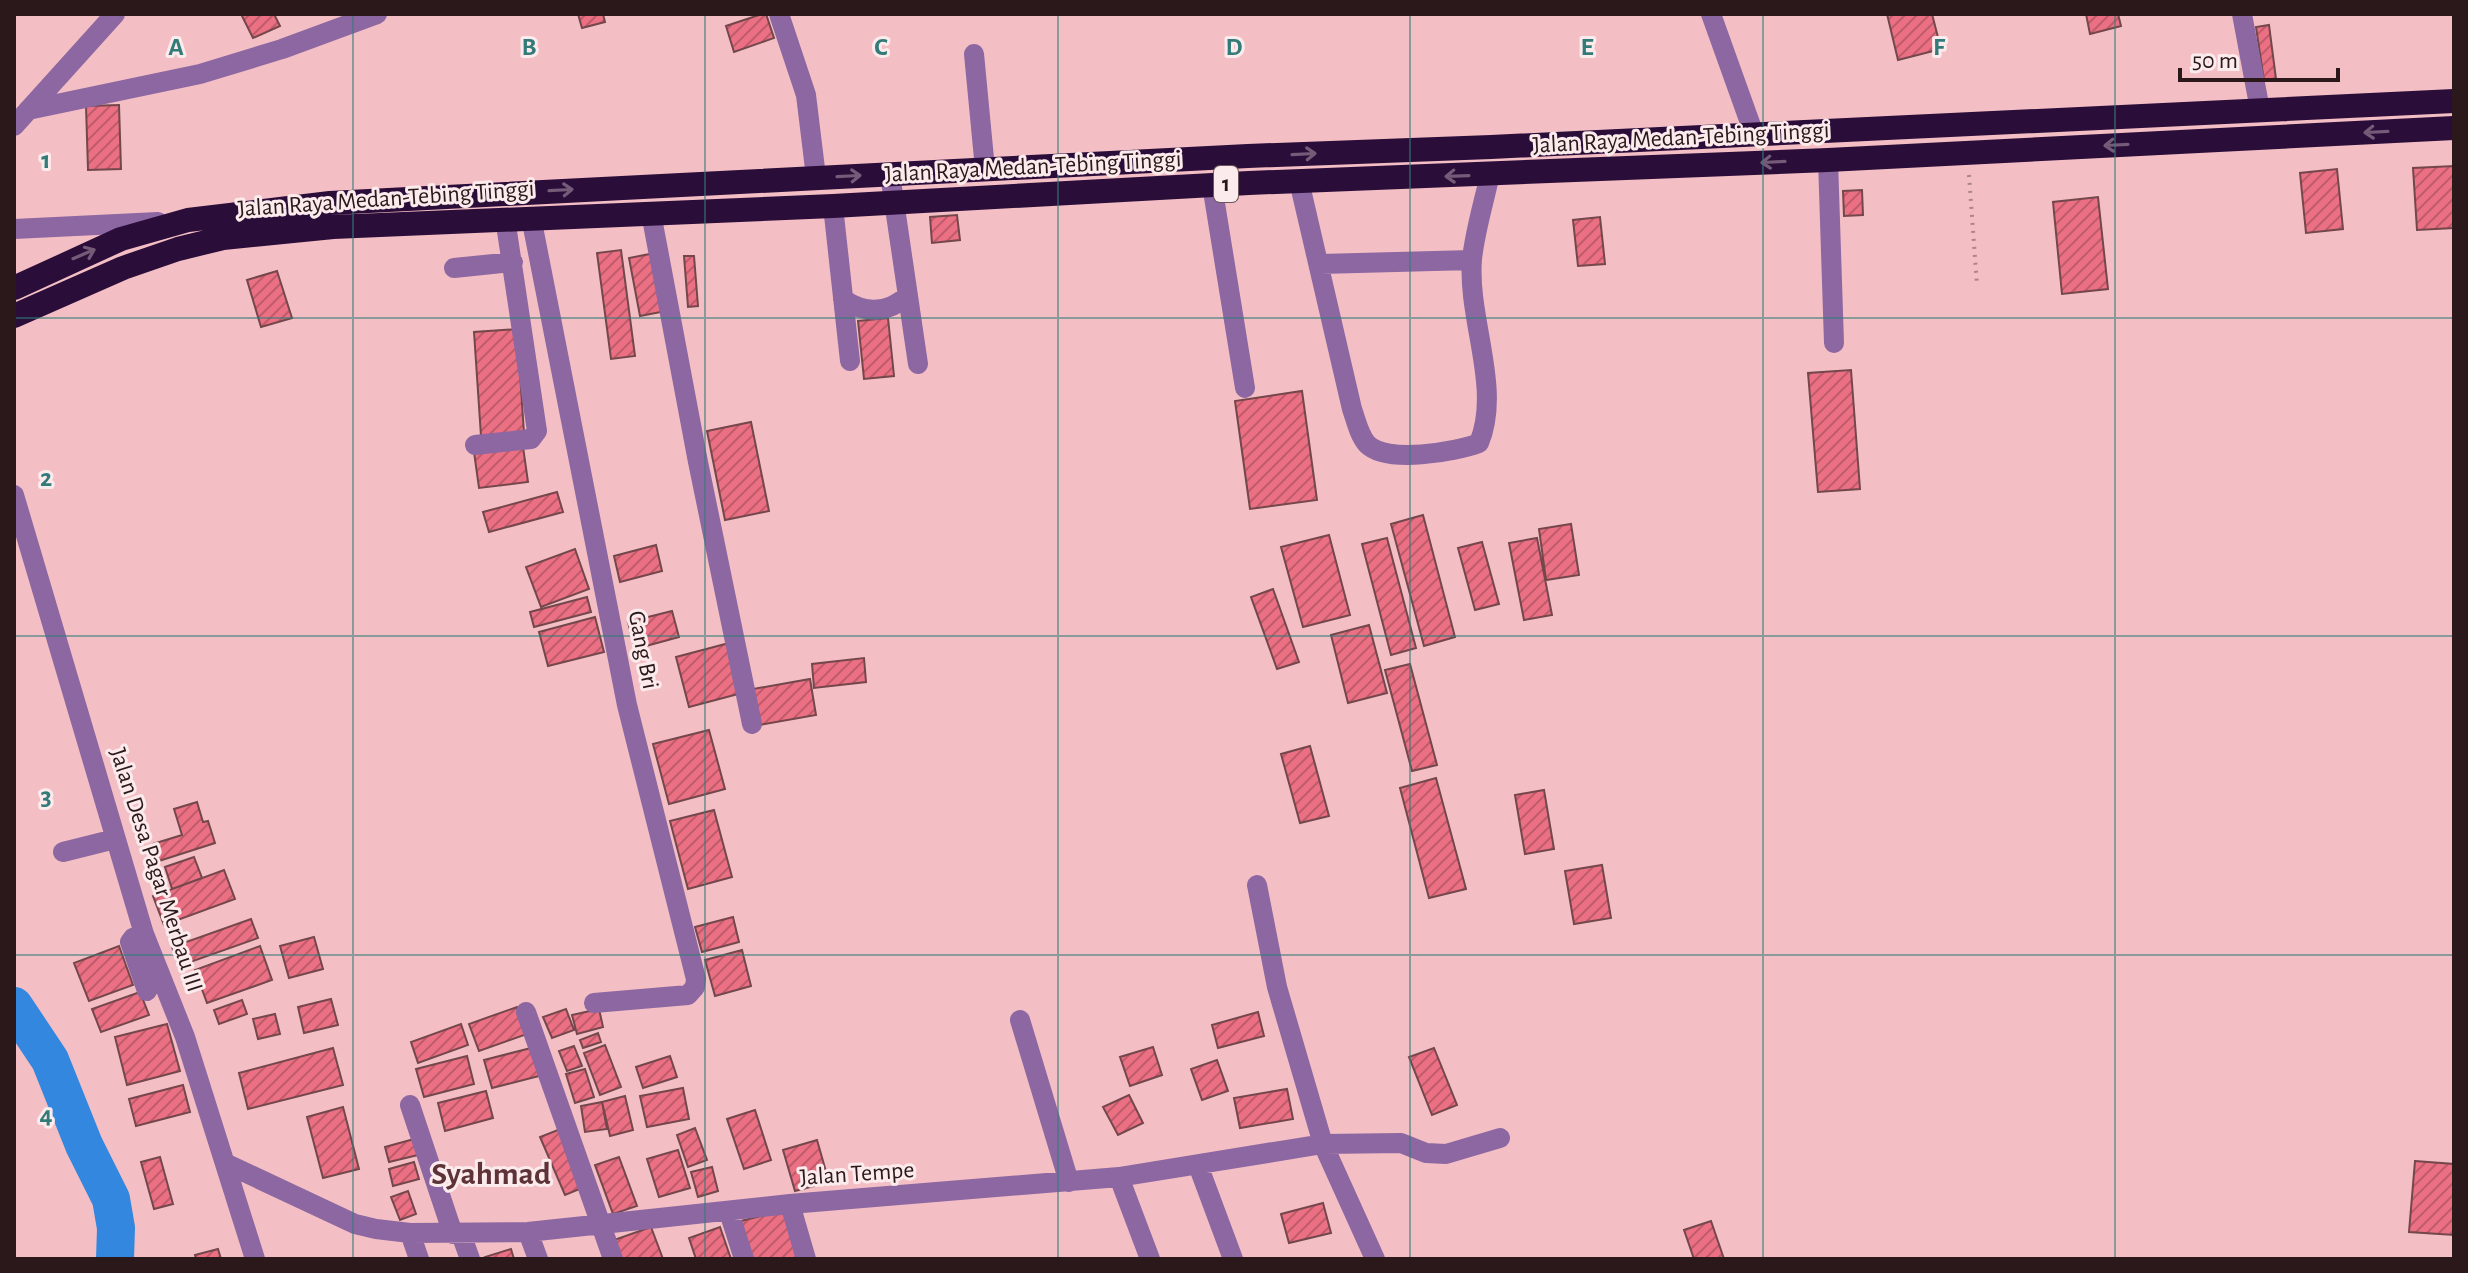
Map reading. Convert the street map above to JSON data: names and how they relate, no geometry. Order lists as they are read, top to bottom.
{
  "streets": {
    "highway": ["Jalan Raya Medan-Tebing Tinggi", "1"],
    "street": ["Gang Bri", "Jalan Desa Pagar Merbau III", "Jalan Tempe"]
  },
  "crossings": [
    ["Jalan Raya Medan-Tebing Tinggi", "Gang Bri"],
    ["Jalan Desa Pagar Merbau III", "Jalan Tempe"]
  ],
  "districts": ["Syahmad"],
  "scale_bar": "50 m",
  "grid": {
    "columns": [
      "A",
      "B",
      "C",
      "D",
      "E",
      "F"
    ],
    "rows": [
      "1",
      "2",
      "3",
      "4"
    ]
  }
}
